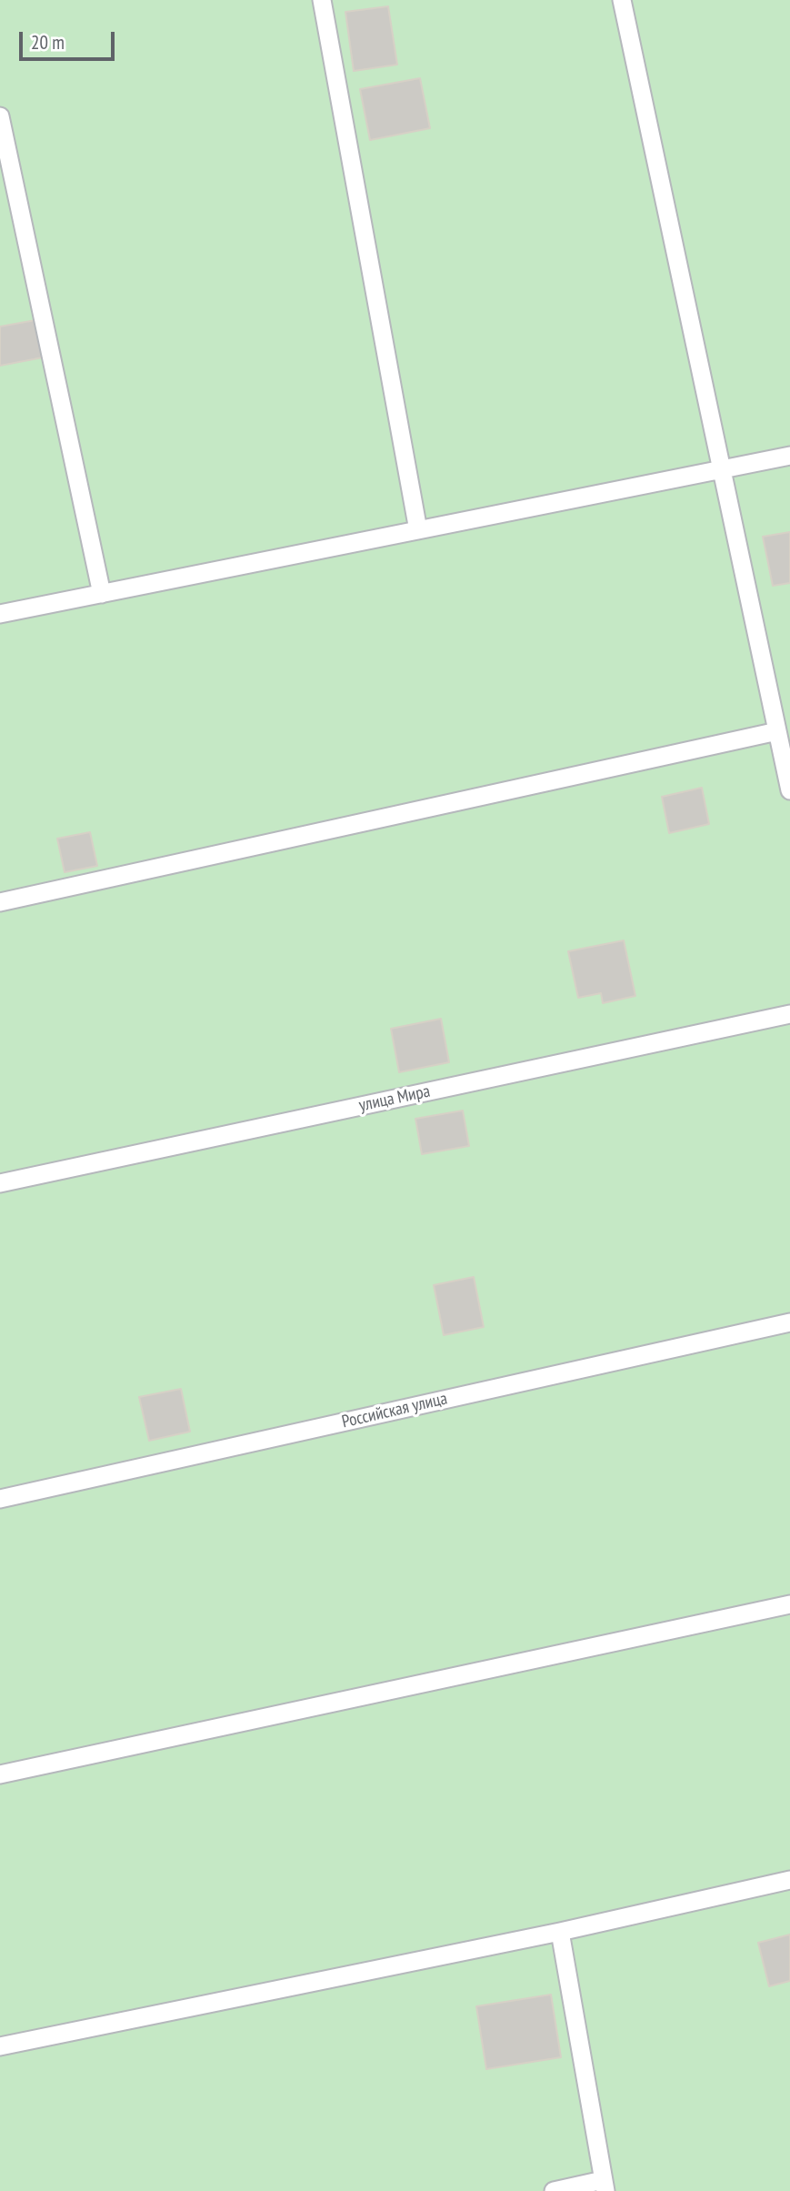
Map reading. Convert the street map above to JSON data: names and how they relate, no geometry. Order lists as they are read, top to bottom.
{
  "streets": {
    "lane": ["улица Мира", "Российская улица"]
  },
  "scale_bar": "20 m"
}
